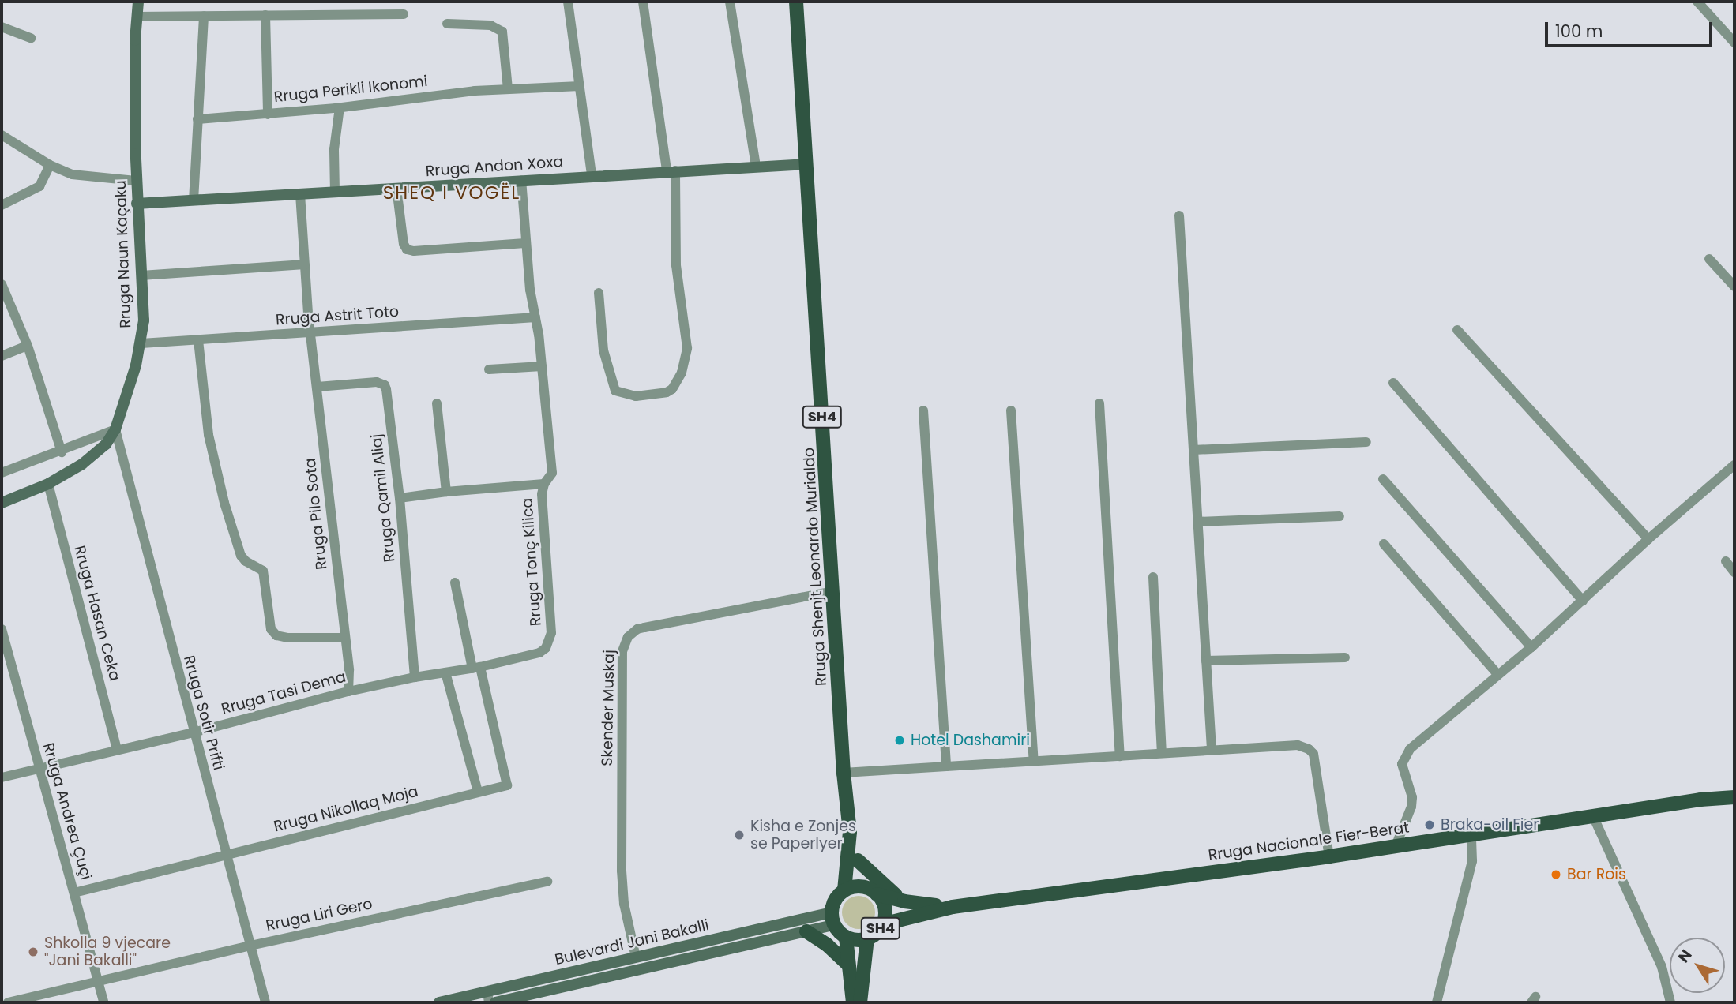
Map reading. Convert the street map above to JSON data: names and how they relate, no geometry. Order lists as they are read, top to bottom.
{
  "streets": {
    "main road": ["SH4", "Rruga Shenjt Leonardo Murialdo", "Rruga Nacionale Fier-Berat"],
    "street": [
      "Rruga Perikli Ikonomi",
      "Rruga Andon Xoxa",
      "Rruga Naun Kaçaku",
      "Rruga Astrit Toto",
      "Rruga Qamil Aliaj",
      "Rruga Pilo Sota",
      "Rruga Tonç Kilica",
      "Rruga Hasan Ceka",
      "Rruga Tasi Dema",
      "Skender Muskaj",
      "Rruga Sotir Prifti",
      "Rruga Nikollaq Moja",
      "Rruga Andrea Çuçi",
      "Rruga Liri Gero",
      "Bulevardi Jani Bakalli"
    ]
  },
  "crossings": [
    ["Rruga Andon Xoxa", "Rruga Naun Kaçaku"],
    ["Rruga Andon Xoxa", "Rruga Pilo Sota"],
    ["Rruga Andon Xoxa", "Rruga Tonç Kilica"],
    ["Rruga Andon Xoxa", "Rruga Shenjt Leonardo Murialdo"],
    ["Rruga Naun Kaçaku", "Rruga Astrit Toto"],
    ["Rruga Naun Kaçaku", "Rruga Hasan Ceka"],
    ["Rruga Naun Kaçaku", "Rruga Sotir Prifti"],
    ["Rruga Astrit Toto", "Rruga Pilo Sota"],
    ["Rruga Astrit Toto", "Rruga Tonç Kilica"],
    ["SH4", "Rruga Shenjt Leonardo Murialdo"],
    ["SH4", "Rruga Nacionale Fier-Berat"],
    ["SH4", "Bulevardi Jani Bakalli"],
    ["Rruga Qamil Aliaj", "Rruga Pilo Sota"],
    ["Rruga Qamil Aliaj", "Rruga Tasi Dema"],
    ["Rruga Pilo Sota", "Rruga Tasi Dema"],
    ["Rruga Tonç Kilica", "Rruga Tasi Dema"],
    ["Rruga Tonç Kilica", "Rruga Nikollaq Moja"],
    ["Rruga Shenjt Leonardo Murialdo", "Skender Muskaj"],
    ["Rruga Shenjt Leonardo Murialdo", "Rruga Nacionale Fier-Berat"],
    ["Rruga Shenjt Leonardo Murialdo", "Bulevardi Jani Bakalli"],
    ["Rruga Hasan Ceka", "Rruga Tasi Dema"],
    ["Rruga Tasi Dema", "Rruga Sotir Prifti"],
    ["Rruga Tasi Dema", "Rruga Nikollaq Moja"],
    ["Rruga Tasi Dema", "Rruga Andrea Çuçi"],
    ["Skender Muskaj", "Bulevardi Jani Bakalli"],
    ["Rruga Sotir Prifti", "Rruga Nikollaq Moja"],
    ["Rruga Sotir Prifti", "Rruga Liri Gero"],
    ["Rruga Nikollaq Moja", "Rruga Andrea Çuçi"],
    ["Rruga Andrea Çuçi", "Rruga Liri Gero"],
    ["Rruga Nacionale Fier-Berat", "Bulevardi Jani Bakalli"]
  ],
  "districts": ["SHEQ I VOGËL"],
  "places": [
    "Hotel Dashamiri",
    "Braka-oil Fier",
    "Kisha e Zonjes se Paperlyer",
    "Bar Rois",
    "Shkolla 9 vjecare \"Jani Bakalli\""
  ],
  "scale_bar": "100 m",
  "north": "top left"
}
